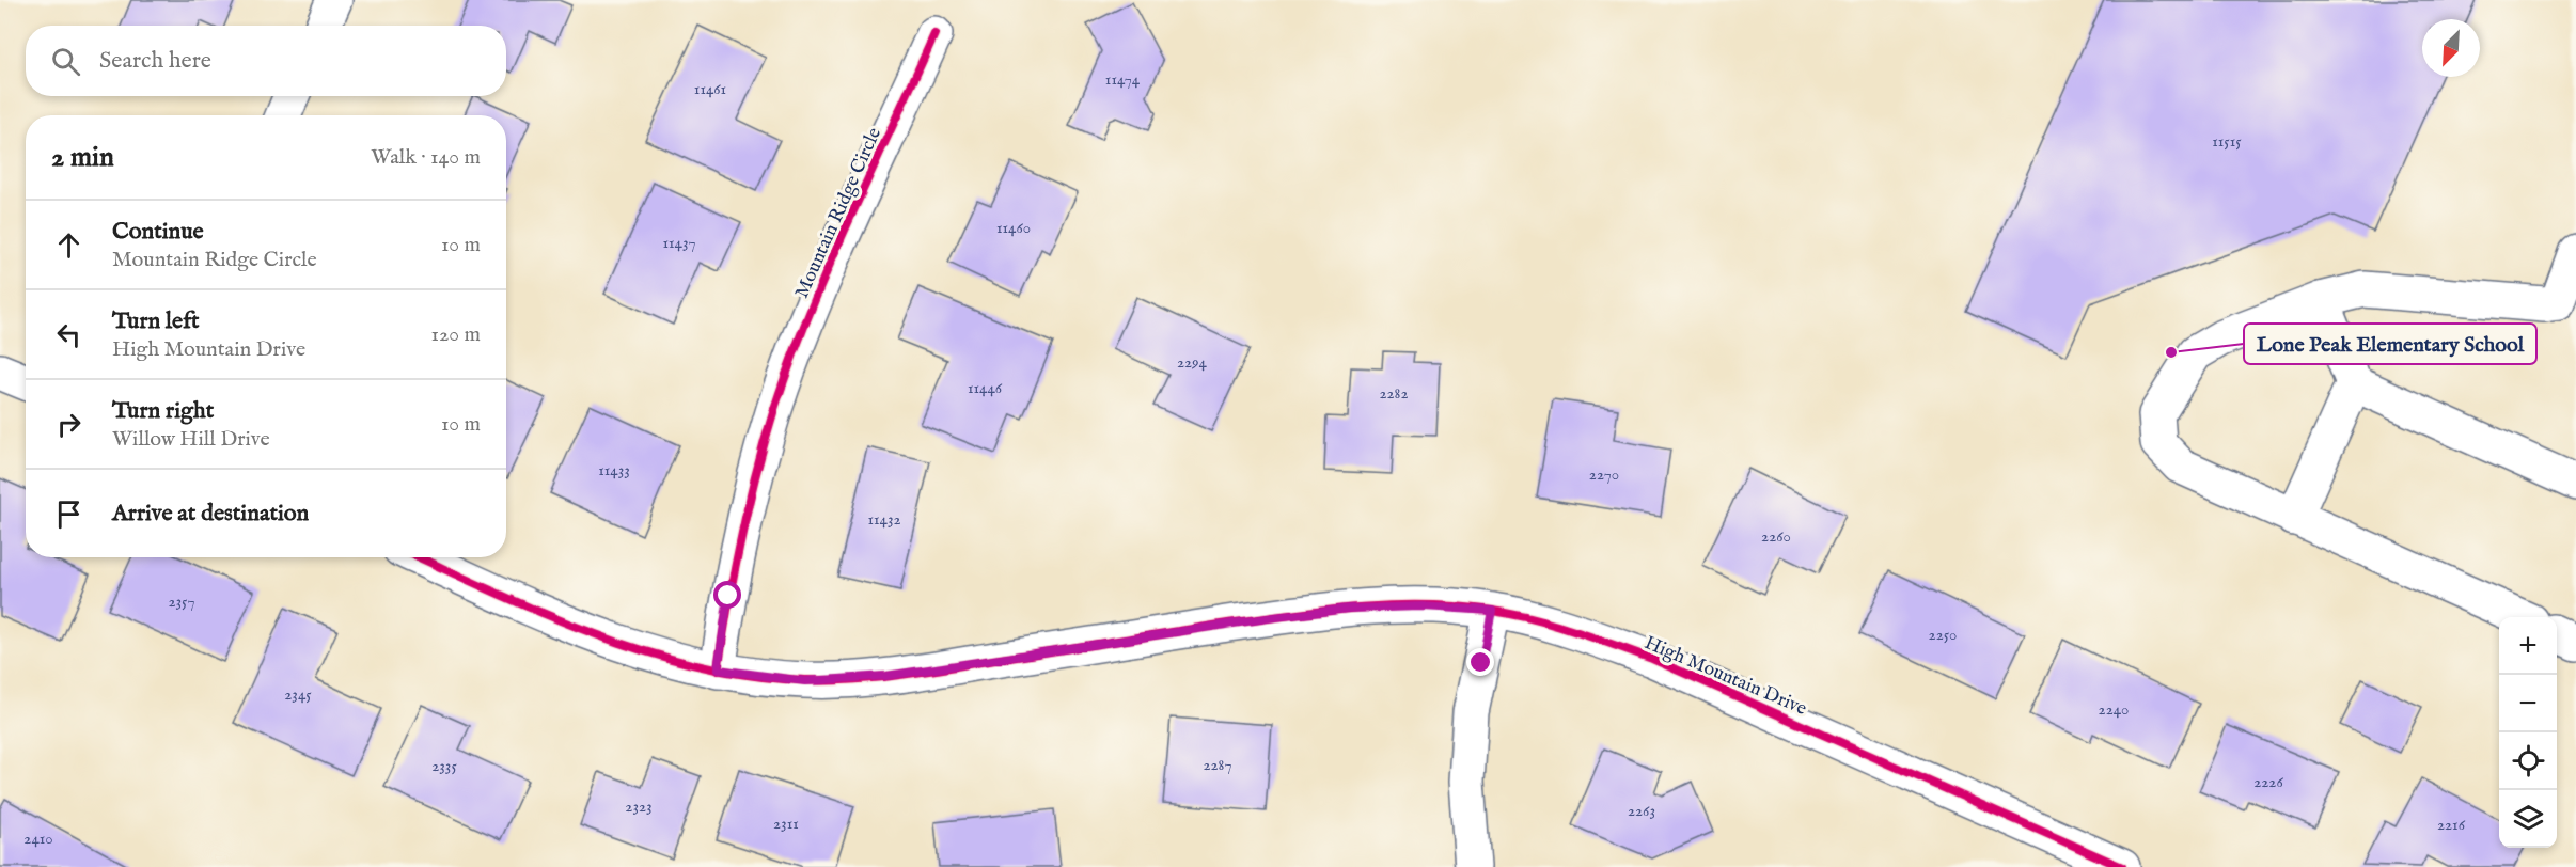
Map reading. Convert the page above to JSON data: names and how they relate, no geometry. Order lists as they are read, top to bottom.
{
  "streets": {
    "street": ["Mountain Ridge Circle", "High Mountain Drive"]
  },
  "crossings": [
    ["Mountain Ridge Circle", "High Mountain Drive"]
  ],
  "places": ["Lone Peak Elementary School"],
  "house_numbers": [
    "11474",
    "11461",
    "11515",
    "11460",
    "11437",
    "2294",
    "11446",
    "2282",
    "11433",
    "2270",
    "11432",
    "2260",
    "2357",
    "2250",
    "2345",
    "2240",
    "2287",
    "2335",
    "2226",
    "2323",
    "2263",
    "2311",
    "2216",
    "2410"
  ],
  "north": "bottom left",
  "page": {
    "search": "Search here",
    "heading": ["2 min", "Walk · 140 m"],
    "list": [
      ["Continue", "Mountain Ridge Circle", "10 m"],
      ["Turn left", "High Mountain Drive", "120 m"],
      ["Turn right", "Willow Hill Drive", "10 m"],
      "Arrive at destination"
    ],
    "map_buttons": ["+", "−"]
  }
}
